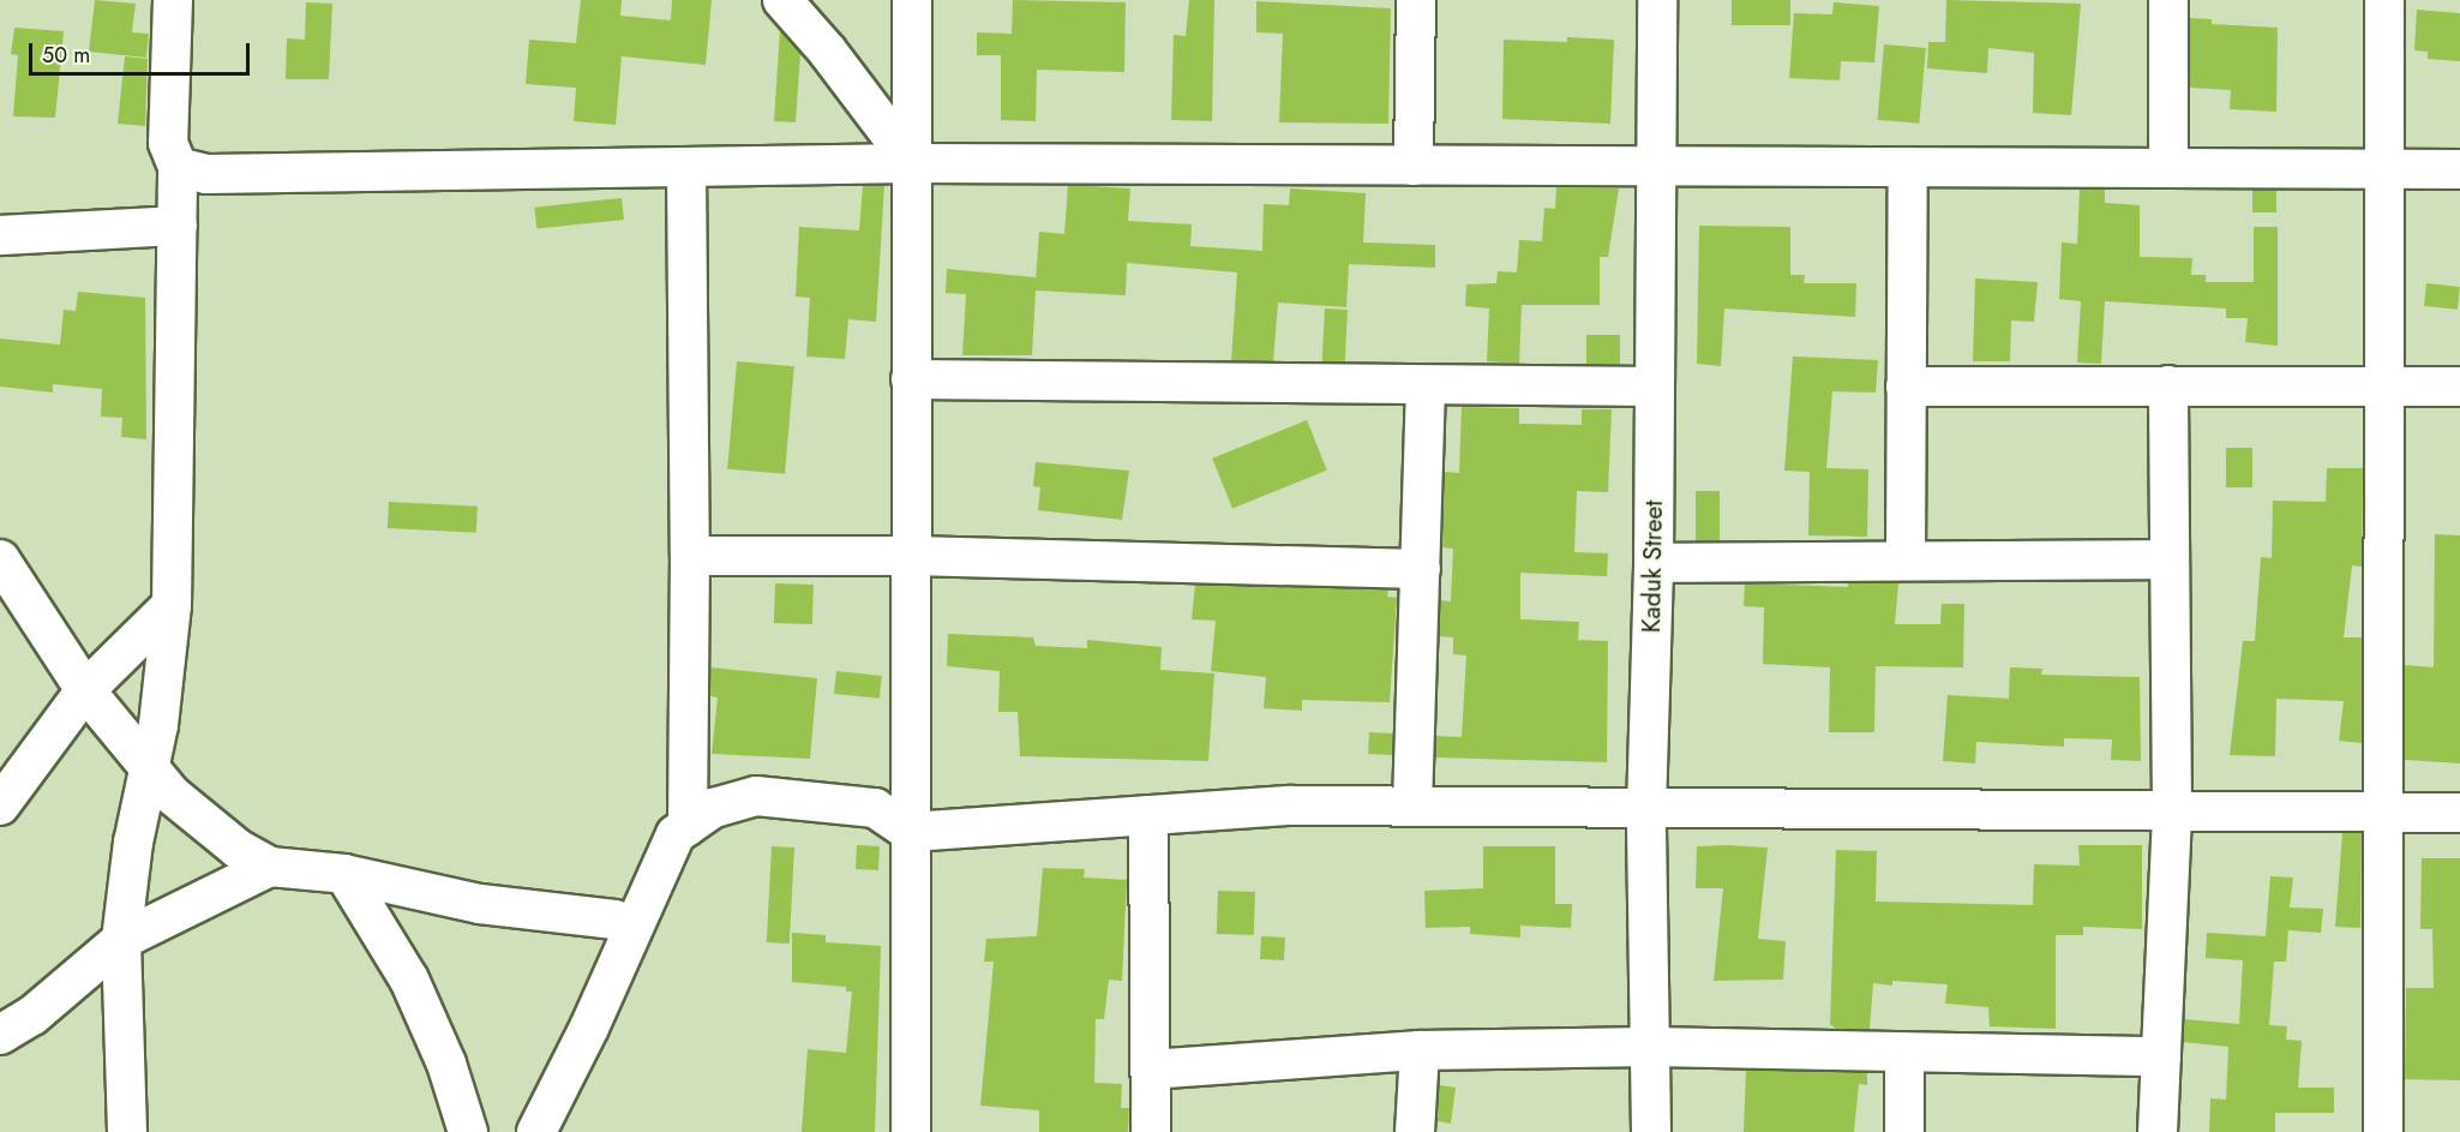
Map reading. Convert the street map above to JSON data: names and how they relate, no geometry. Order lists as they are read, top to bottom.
{
  "streets": {
    "street": ["Kaduk Street"]
  },
  "scale_bar": "50 m"
}
